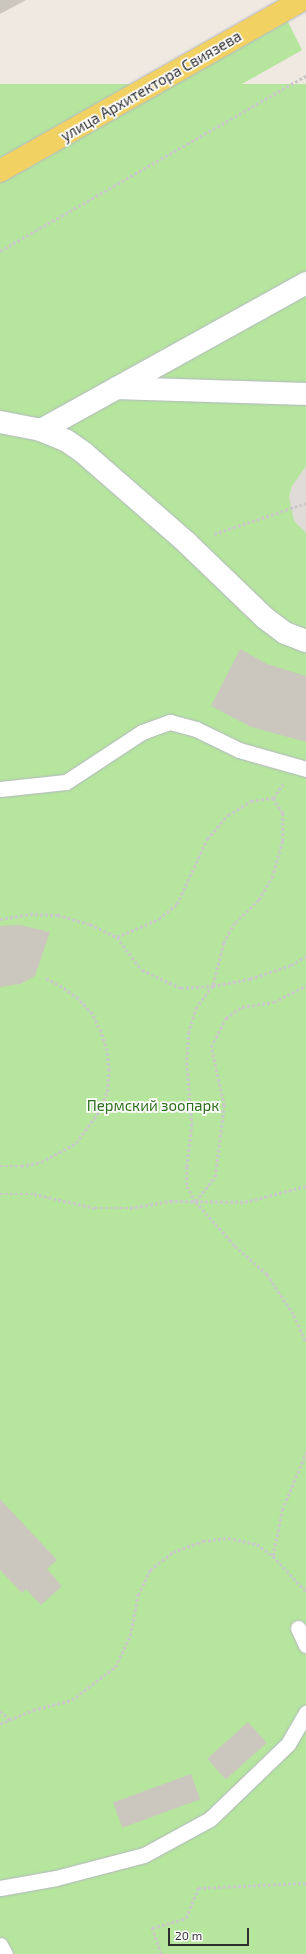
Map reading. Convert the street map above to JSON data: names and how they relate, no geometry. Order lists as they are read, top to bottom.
{
  "streets": {
    "main road": ["улица Архитектора Свиязева"]
  },
  "parks": ["Пермский зоопарк"],
  "scale_bar": "20 m"
}
